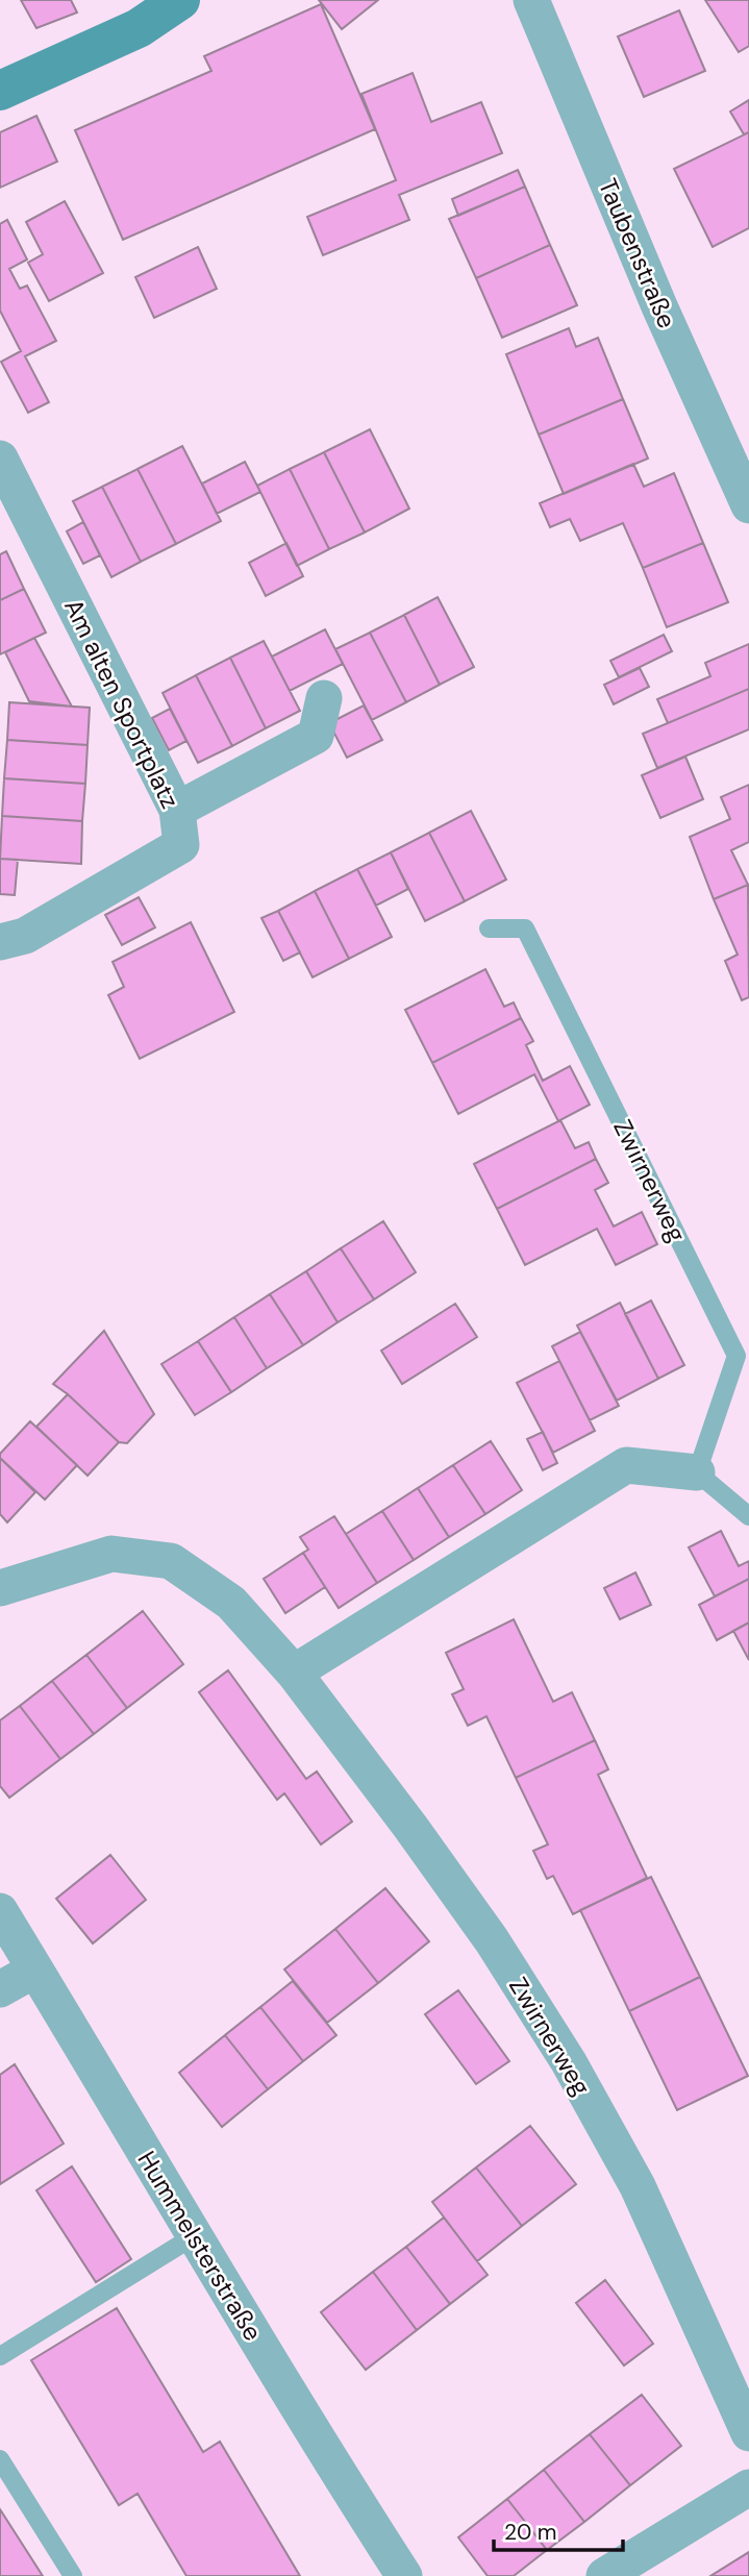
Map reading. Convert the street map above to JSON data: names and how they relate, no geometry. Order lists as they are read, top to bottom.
{
  "streets": {
    "street": [
      "Taubenstraße",
      "Am alten Sportplatz",
      "Zwirnerweg",
      "Hummelsterstraße"
    ]
  },
  "scale_bar": "20 m"
}
